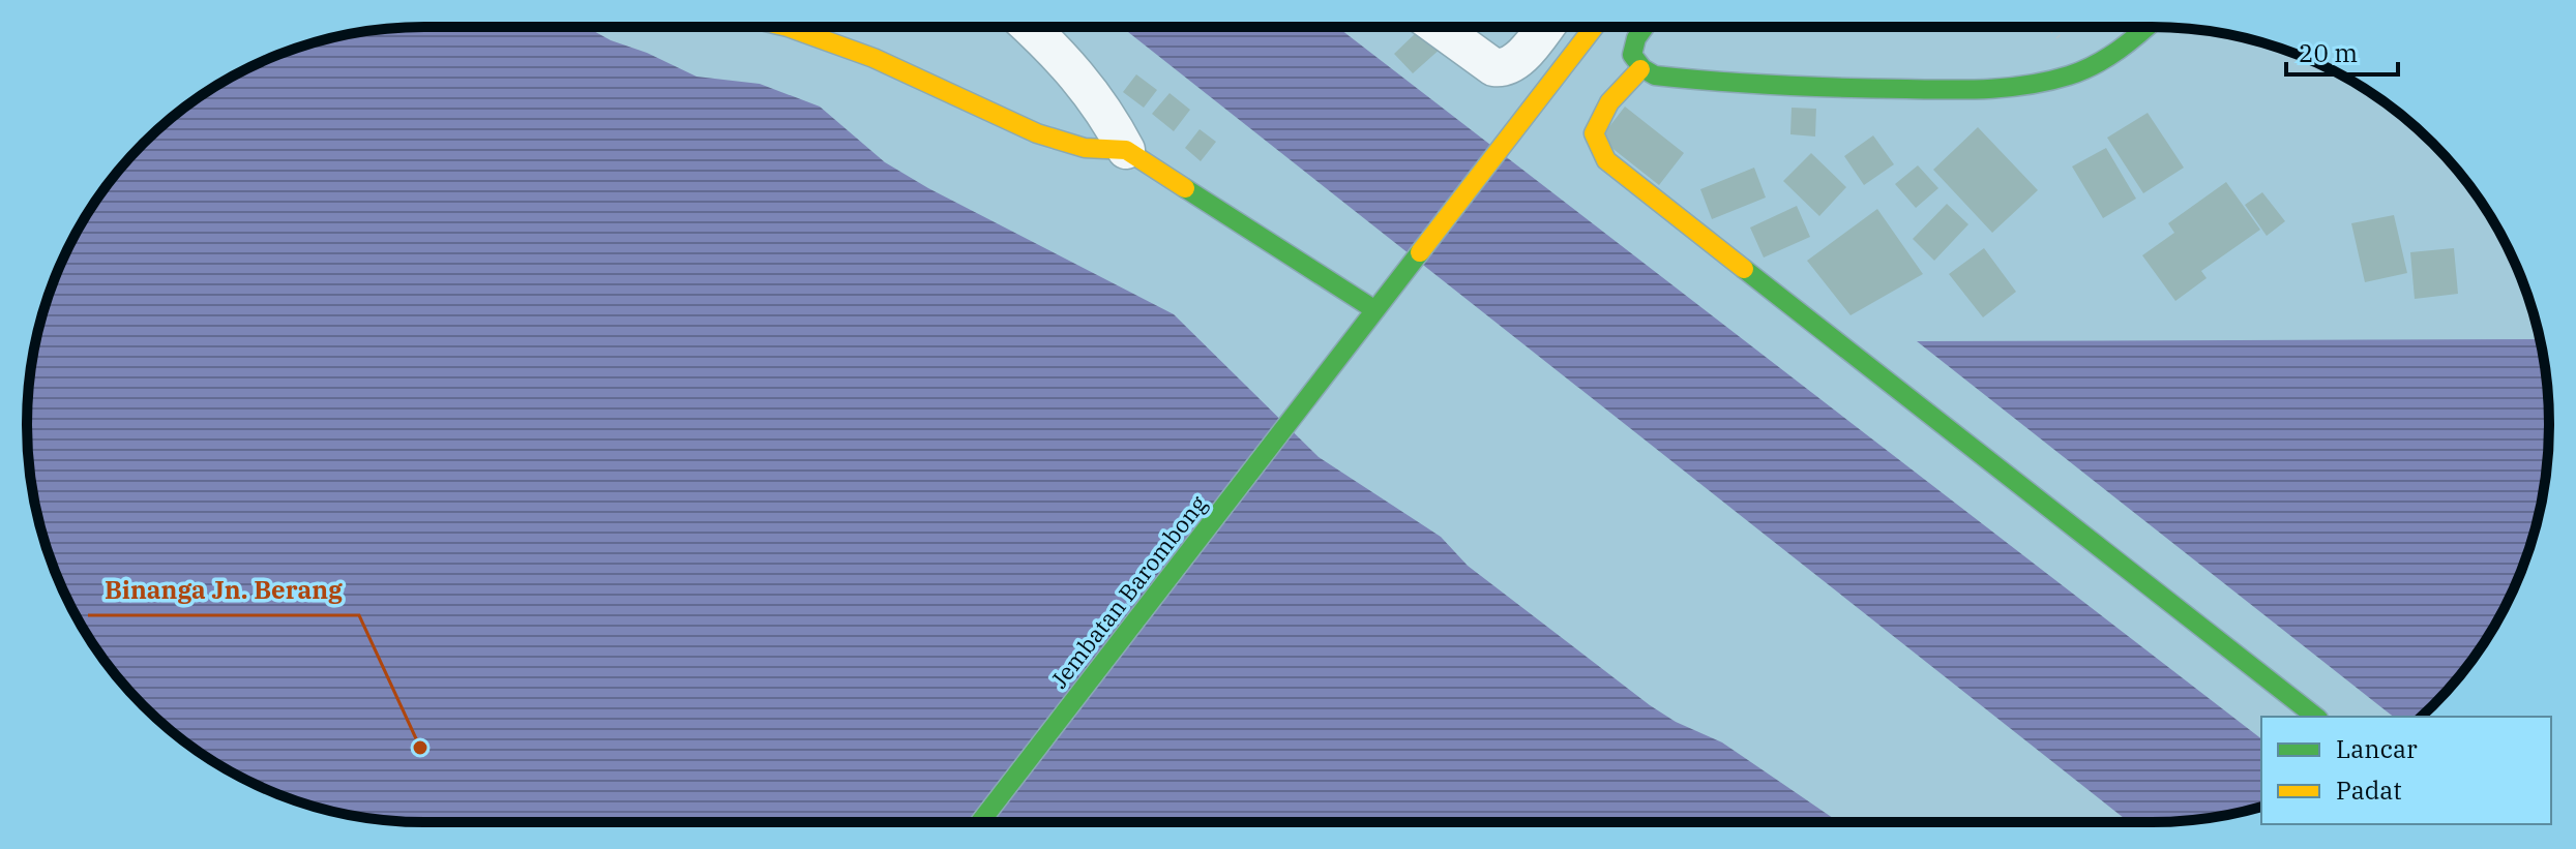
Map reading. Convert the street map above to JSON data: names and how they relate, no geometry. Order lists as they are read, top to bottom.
{
  "streets": {
    "street": ["Jembatan Barombong"]
  },
  "places": ["Binanga Jn. Berang"],
  "legend": ["Lancar", "Padat"],
  "scale_bar": "20 m"
}
